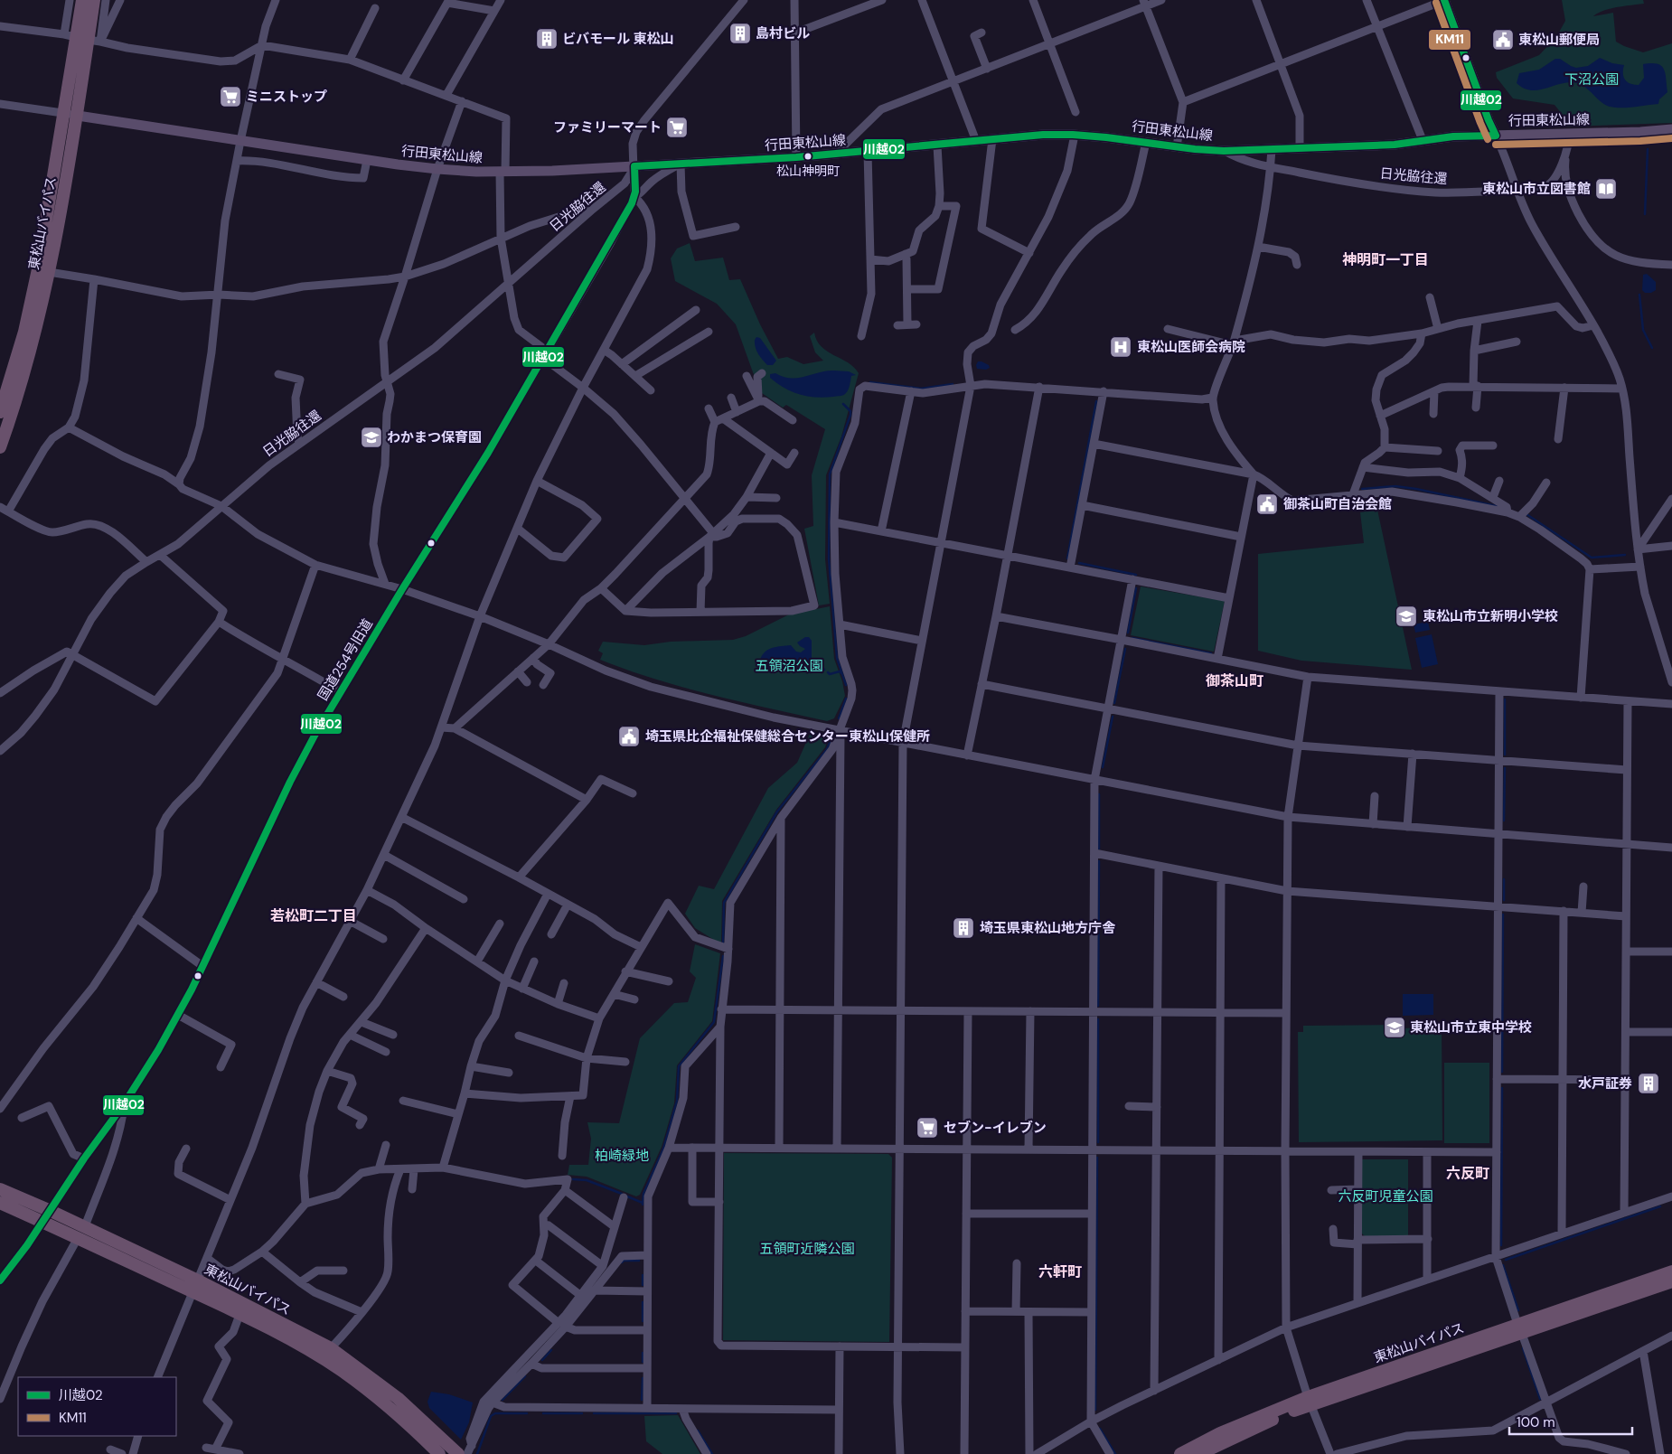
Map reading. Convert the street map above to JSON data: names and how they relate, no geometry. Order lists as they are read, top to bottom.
{
  "streets": {
    "highway": ["東松山バイパス"],
    "main road": ["行田東松山線"],
    "street": ["日光脇往還", "国道254号旧道"]
  },
  "crossings": [
    ["行田東松山線", "日光脇往還"],
    ["行田東松山線", "東松山バイパス"],
    ["行田東松山線", "国道254号旧道"],
    ["日光脇往還", "国道254号旧道"],
    ["東松山バイパス", "国道254号旧道"]
  ],
  "districts": [
    "神明町一丁目",
    "御茶山町",
    "若松町二丁目",
    "六反町",
    "六軒町"
  ],
  "parks": [
    "下沼公園",
    "五領沼公園",
    "柏崎緑地",
    "六反町児童公園",
    "五領町近隣公園"
  ],
  "places": {
    "building": [
      "島村ビル",
      "ビバモール 東松山",
      "埼玉県東松山地方庁舎",
      "水戸証券"
    ],
    "public building": ["東松山郵便局", "御茶山町自治会館", "埼玉県比企福祉保健総合センター東松山保健所"],
    "supermarket": ["ミニストップ", "ファミリーマート", "セブン-イレブン"],
    "other": ["松山神明町"],
    "library": ["東松山市立図書館"],
    "hospital": ["東松山医師会病院"],
    "school or university": ["わかまつ保育園", "東松山市立新明小学校", "東松山市立東中学校"]
  },
  "lines": ["transit line 川越02", "transit line KM11"],
  "legend": ["川越02", "KM11"],
  "scale_bar": "100 m"
}
